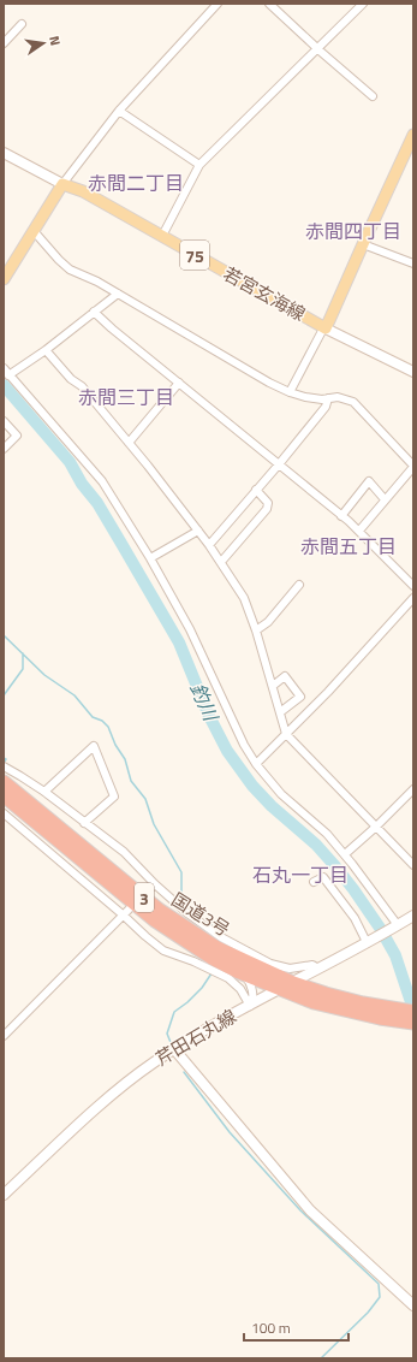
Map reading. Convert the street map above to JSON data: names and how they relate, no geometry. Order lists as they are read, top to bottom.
{
  "streets": {
    "highway": ["3", "国道3号"],
    "main road": ["75", "若宮玄海線", "芹田石丸線"]
  },
  "crossings": [
    ["国道3号", "芹田石丸線"]
  ],
  "districts": [
    "赤間二丁目",
    "赤間四丁目",
    "赤間三丁目",
    "赤間五丁目",
    "石丸一丁目"
  ],
  "water": ["釣川"],
  "scale_bar": "100 m",
  "north": "right"
}
